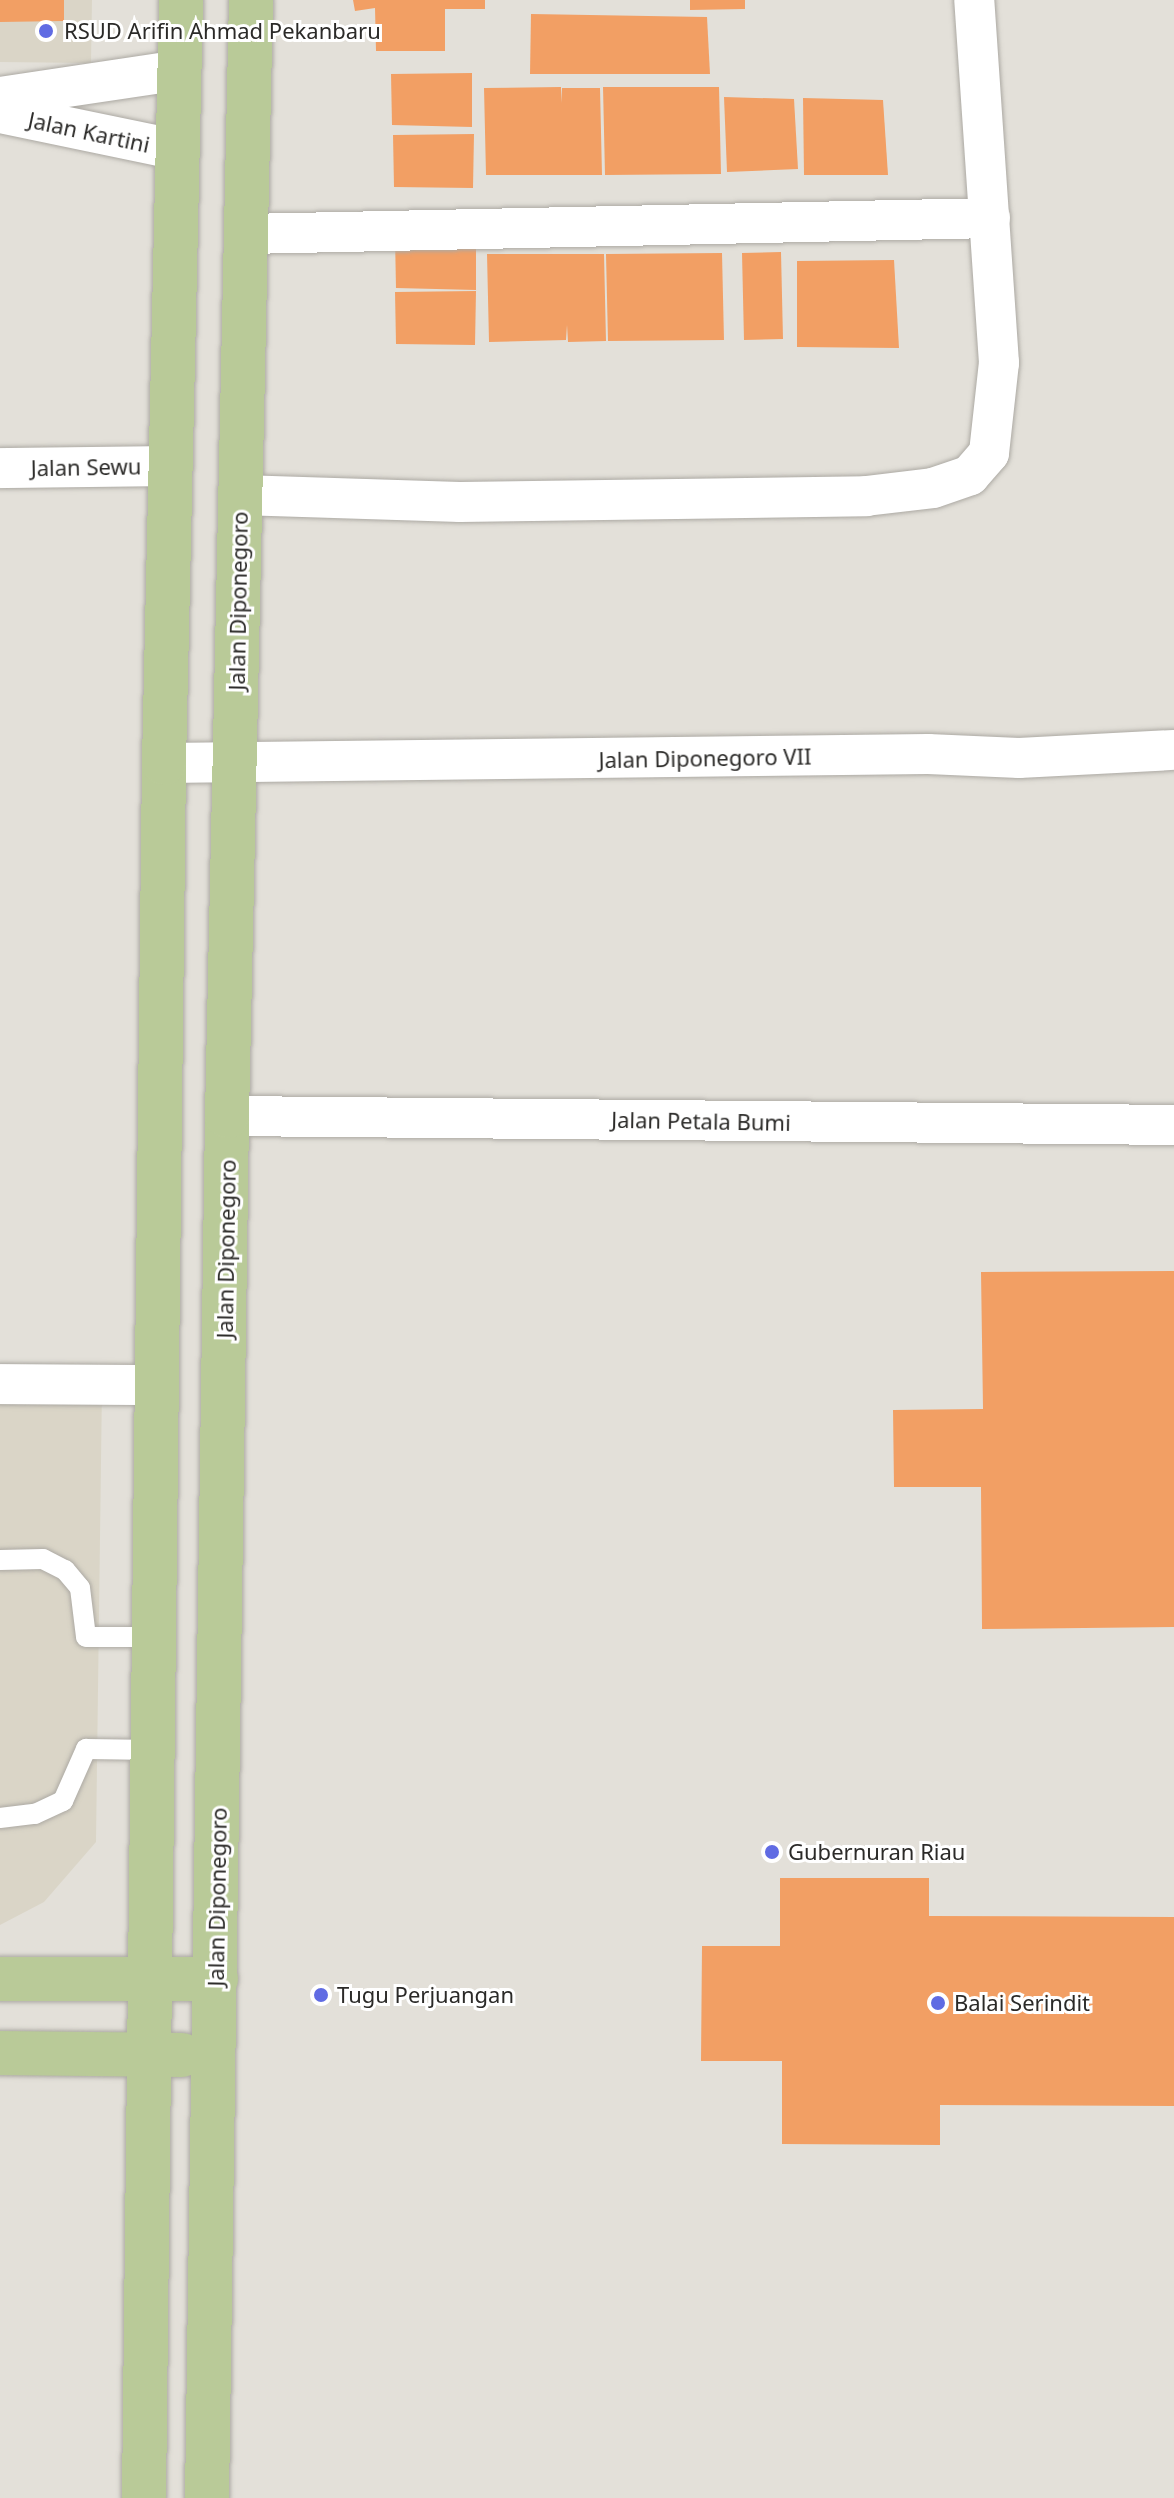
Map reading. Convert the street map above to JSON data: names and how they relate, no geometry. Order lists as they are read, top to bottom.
{
  "streets": {
    "main road": ["Jalan Diponegoro"],
    "street": [
      "Jalan Kartini",
      "Jalan Sewu",
      "Jalan Diponegoro VII",
      "Jalan Petala Bumi"
    ]
  },
  "crossings": [
    ["Jalan Diponegoro", "Jalan Diponegoro VII"],
    ["Jalan Diponegoro", "Jalan Petala Bumi"]
  ],
  "places": [
    "RSUD Arifin Ahmad Pekanbaru",
    "Gubernuran Riau",
    "Tugu Perjuangan",
    "Balai Serindit"
  ]
}
